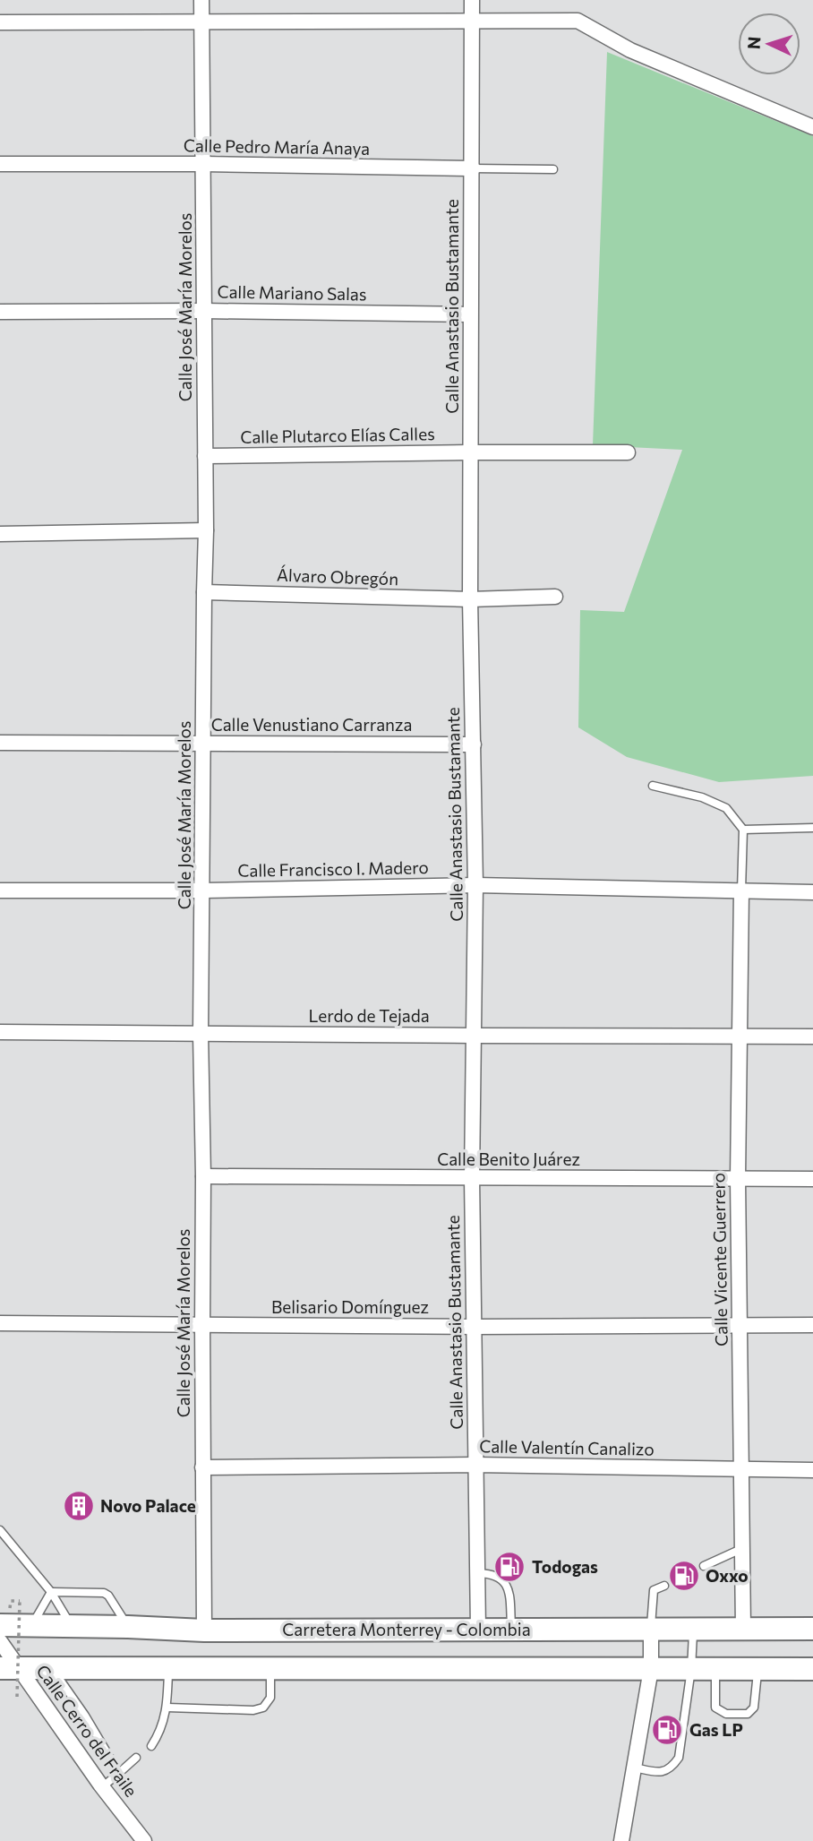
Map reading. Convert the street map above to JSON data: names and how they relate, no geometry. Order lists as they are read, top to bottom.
{
  "streets": {
    "main road": ["Carretera Monterrey - Colombia"],
    "street": [
      "Calle Pedro María Anaya",
      "Calle Mariano Salas",
      "Calle Anastasio Bustamante",
      "Calle José María Morelos",
      "Calle Plutarco Elías Calles",
      "Álvaro Obregón",
      "Calle Venustiano Carranza",
      "Calle Francisco I. Madero",
      "Lerdo de Tejada",
      "Calle Benito Juárez",
      "Calle Vicente Guerrero",
      "Belisario Domínguez",
      "Calle Valentín Canalizo",
      "Calle Cerro del Fraile"
    ]
  },
  "crossings": [
    ["Calle Pedro María Anaya", "Calle Anastasio Bustamante"],
    ["Calle Pedro María Anaya", "Calle José María Morelos"],
    ["Calle Mariano Salas", "Calle Anastasio Bustamante"],
    ["Calle Mariano Salas", "Calle José María Morelos"],
    ["Calle Anastasio Bustamante", "Calle Plutarco Elías Calles"],
    ["Calle Anastasio Bustamante", "Álvaro Obregón"],
    ["Calle Anastasio Bustamante", "Calle Venustiano Carranza"],
    ["Calle Anastasio Bustamante", "Calle Francisco I. Madero"],
    ["Calle Anastasio Bustamante", "Lerdo de Tejada"],
    ["Calle Anastasio Bustamante", "Calle Benito Juárez"],
    ["Calle Anastasio Bustamante", "Belisario Domínguez"],
    ["Calle Anastasio Bustamante", "Calle Valentín Canalizo"],
    ["Calle Anastasio Bustamante", "Carretera Monterrey - Colombia"],
    ["Calle José María Morelos", "Calle Plutarco Elías Calles"],
    ["Calle José María Morelos", "Álvaro Obregón"],
    ["Calle José María Morelos", "Calle Venustiano Carranza"],
    ["Calle José María Morelos", "Calle Francisco I. Madero"],
    ["Calle José María Morelos", "Lerdo de Tejada"],
    ["Calle José María Morelos", "Calle Benito Juárez"],
    ["Calle José María Morelos", "Belisario Domínguez"],
    ["Calle José María Morelos", "Calle Valentín Canalizo"],
    ["Calle José María Morelos", "Carretera Monterrey - Colombia"],
    ["Calle Francisco I. Madero", "Calle Vicente Guerrero"],
    ["Lerdo de Tejada", "Calle Vicente Guerrero"],
    ["Calle Benito Juárez", "Calle Vicente Guerrero"],
    ["Calle Vicente Guerrero", "Belisario Domínguez"],
    ["Calle Vicente Guerrero", "Calle Valentín Canalizo"],
    ["Calle Vicente Guerrero", "Carretera Monterrey - Colombia"]
  ],
  "places": {
    "building": ["Novo Palace"],
    "fuel station": ["Todogas", "Oxxo", "Gas LP"]
  },
  "north": "left"
}
